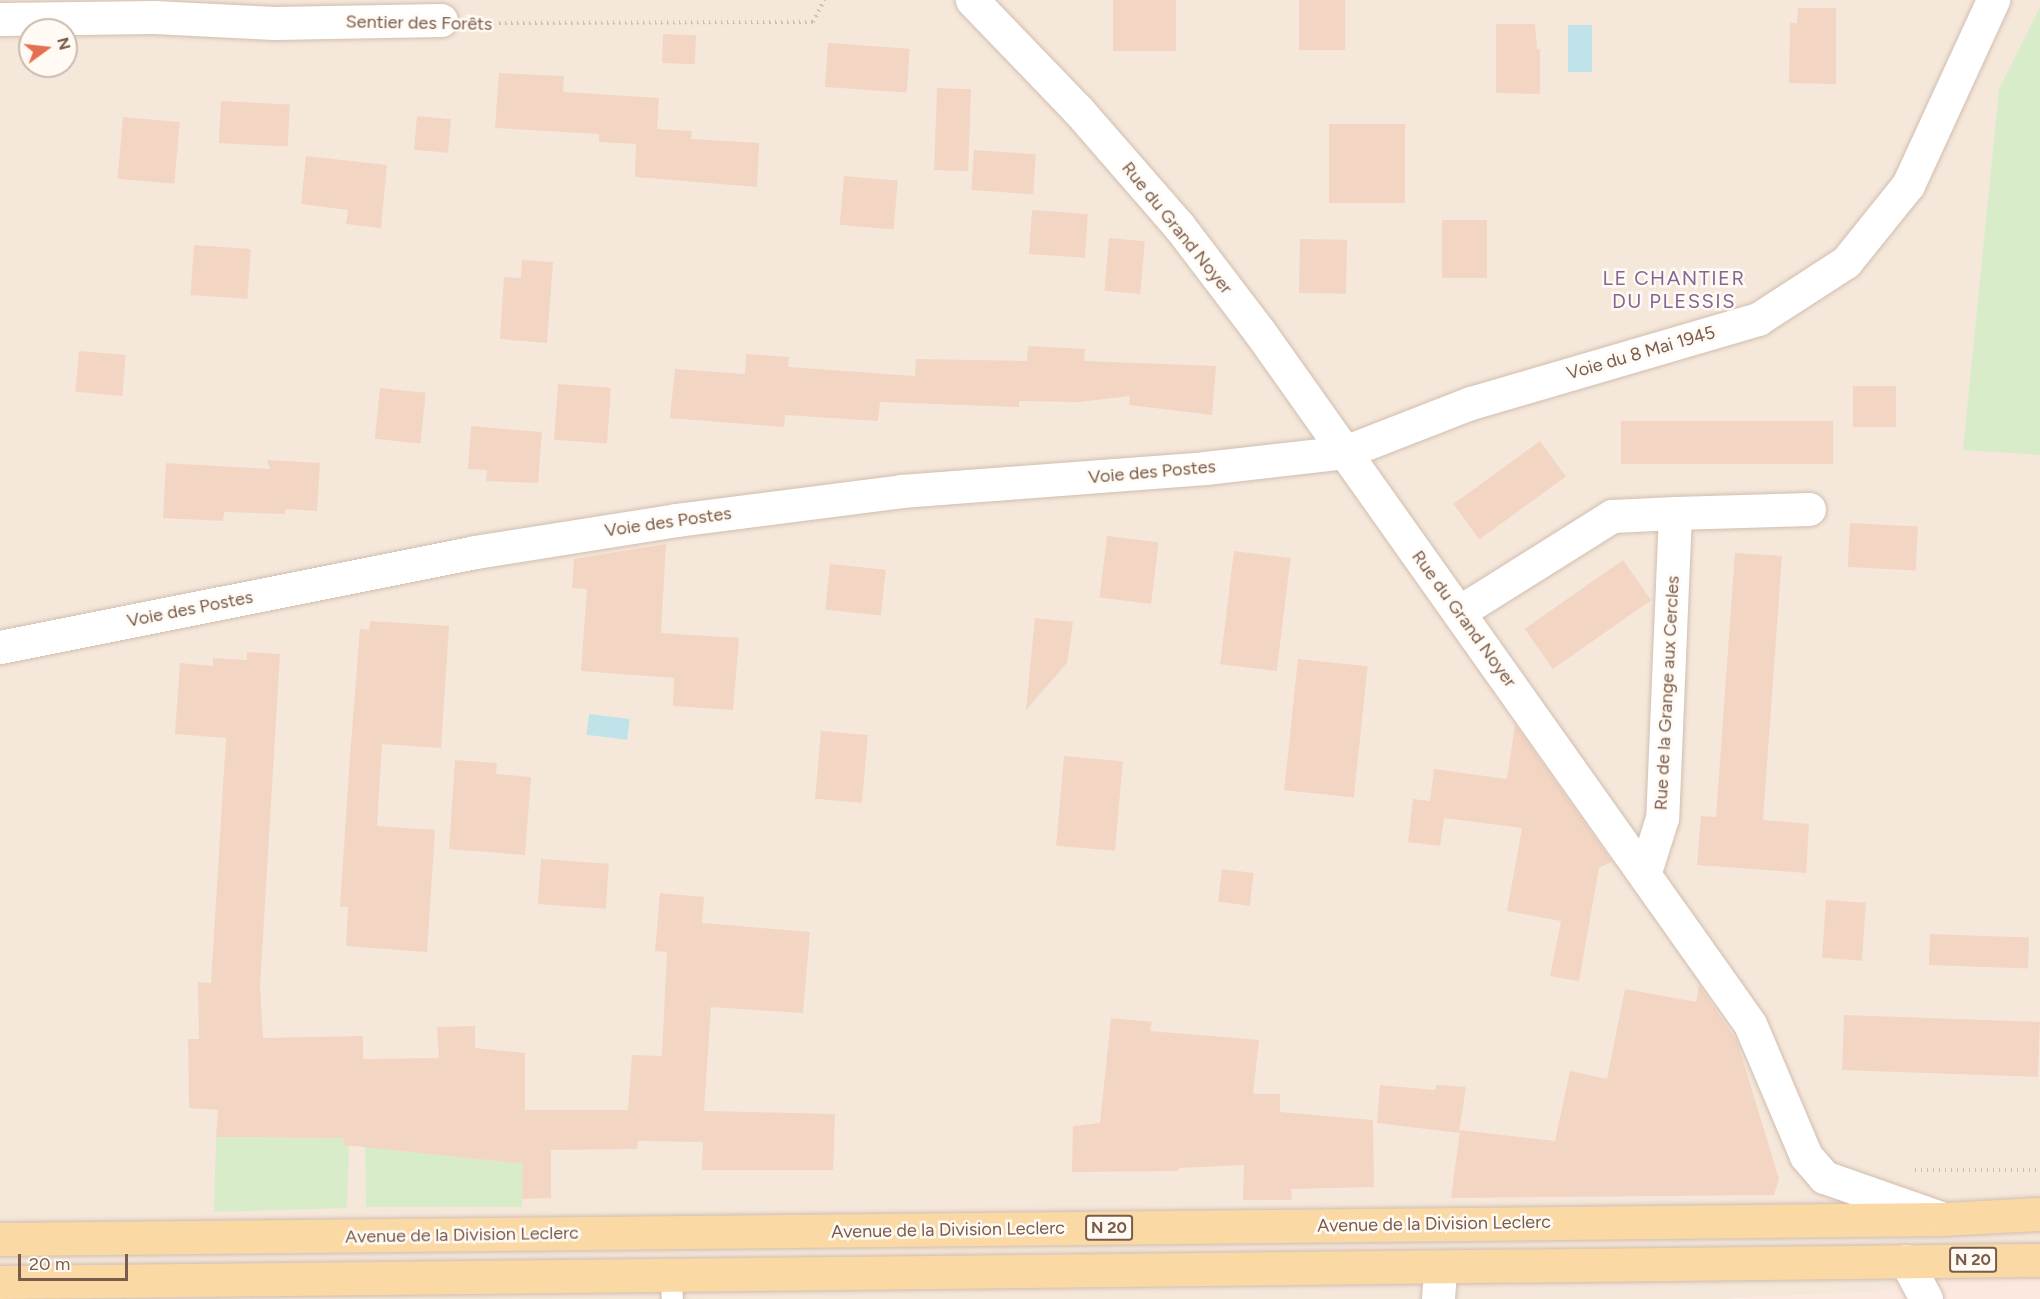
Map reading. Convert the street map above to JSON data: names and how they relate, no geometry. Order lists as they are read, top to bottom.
{
  "streets": {
    "main road": ["Avenue de la Division Leclerc", "N 20"],
    "street": [
      "Sentier des Forêts",
      "Rue du Grand Noyer",
      "Voie du 8 Mai 1945",
      "Voie des Postes",
      "Rue de la Grange aux Cercles"
    ]
  },
  "crossings": [
    ["Rue du Grand Noyer", "Voie du 8 Mai 1945"],
    ["Rue du Grand Noyer", "Voie des Postes"],
    ["Rue du Grand Noyer", "Rue de la Grange aux Cercles"],
    ["Rue du Grand Noyer", "Avenue de la Division Leclerc"],
    ["Voie du 8 Mai 1945", "Voie des Postes"]
  ],
  "districts": ["LE CHANTIER DU PLESSIS"],
  "scale_bar": "20 m",
  "north": "right"
}
